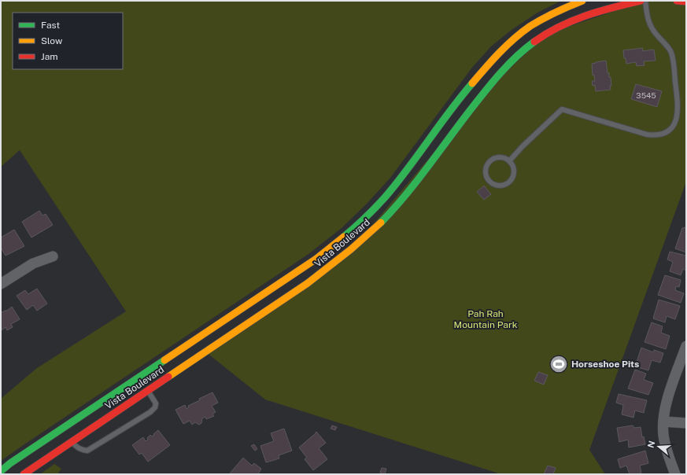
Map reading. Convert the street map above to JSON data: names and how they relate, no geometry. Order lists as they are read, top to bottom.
{
  "streets": {
    "main road": ["Vista Boulevard"]
  },
  "parks": ["Pah Rah Mountain Park"],
  "places": {
    "sports": ["Horseshoe Pits"]
  },
  "house_numbers": ["3545"],
  "legend": ["Fast", "Slow", "Jam"],
  "north": "left"
}
